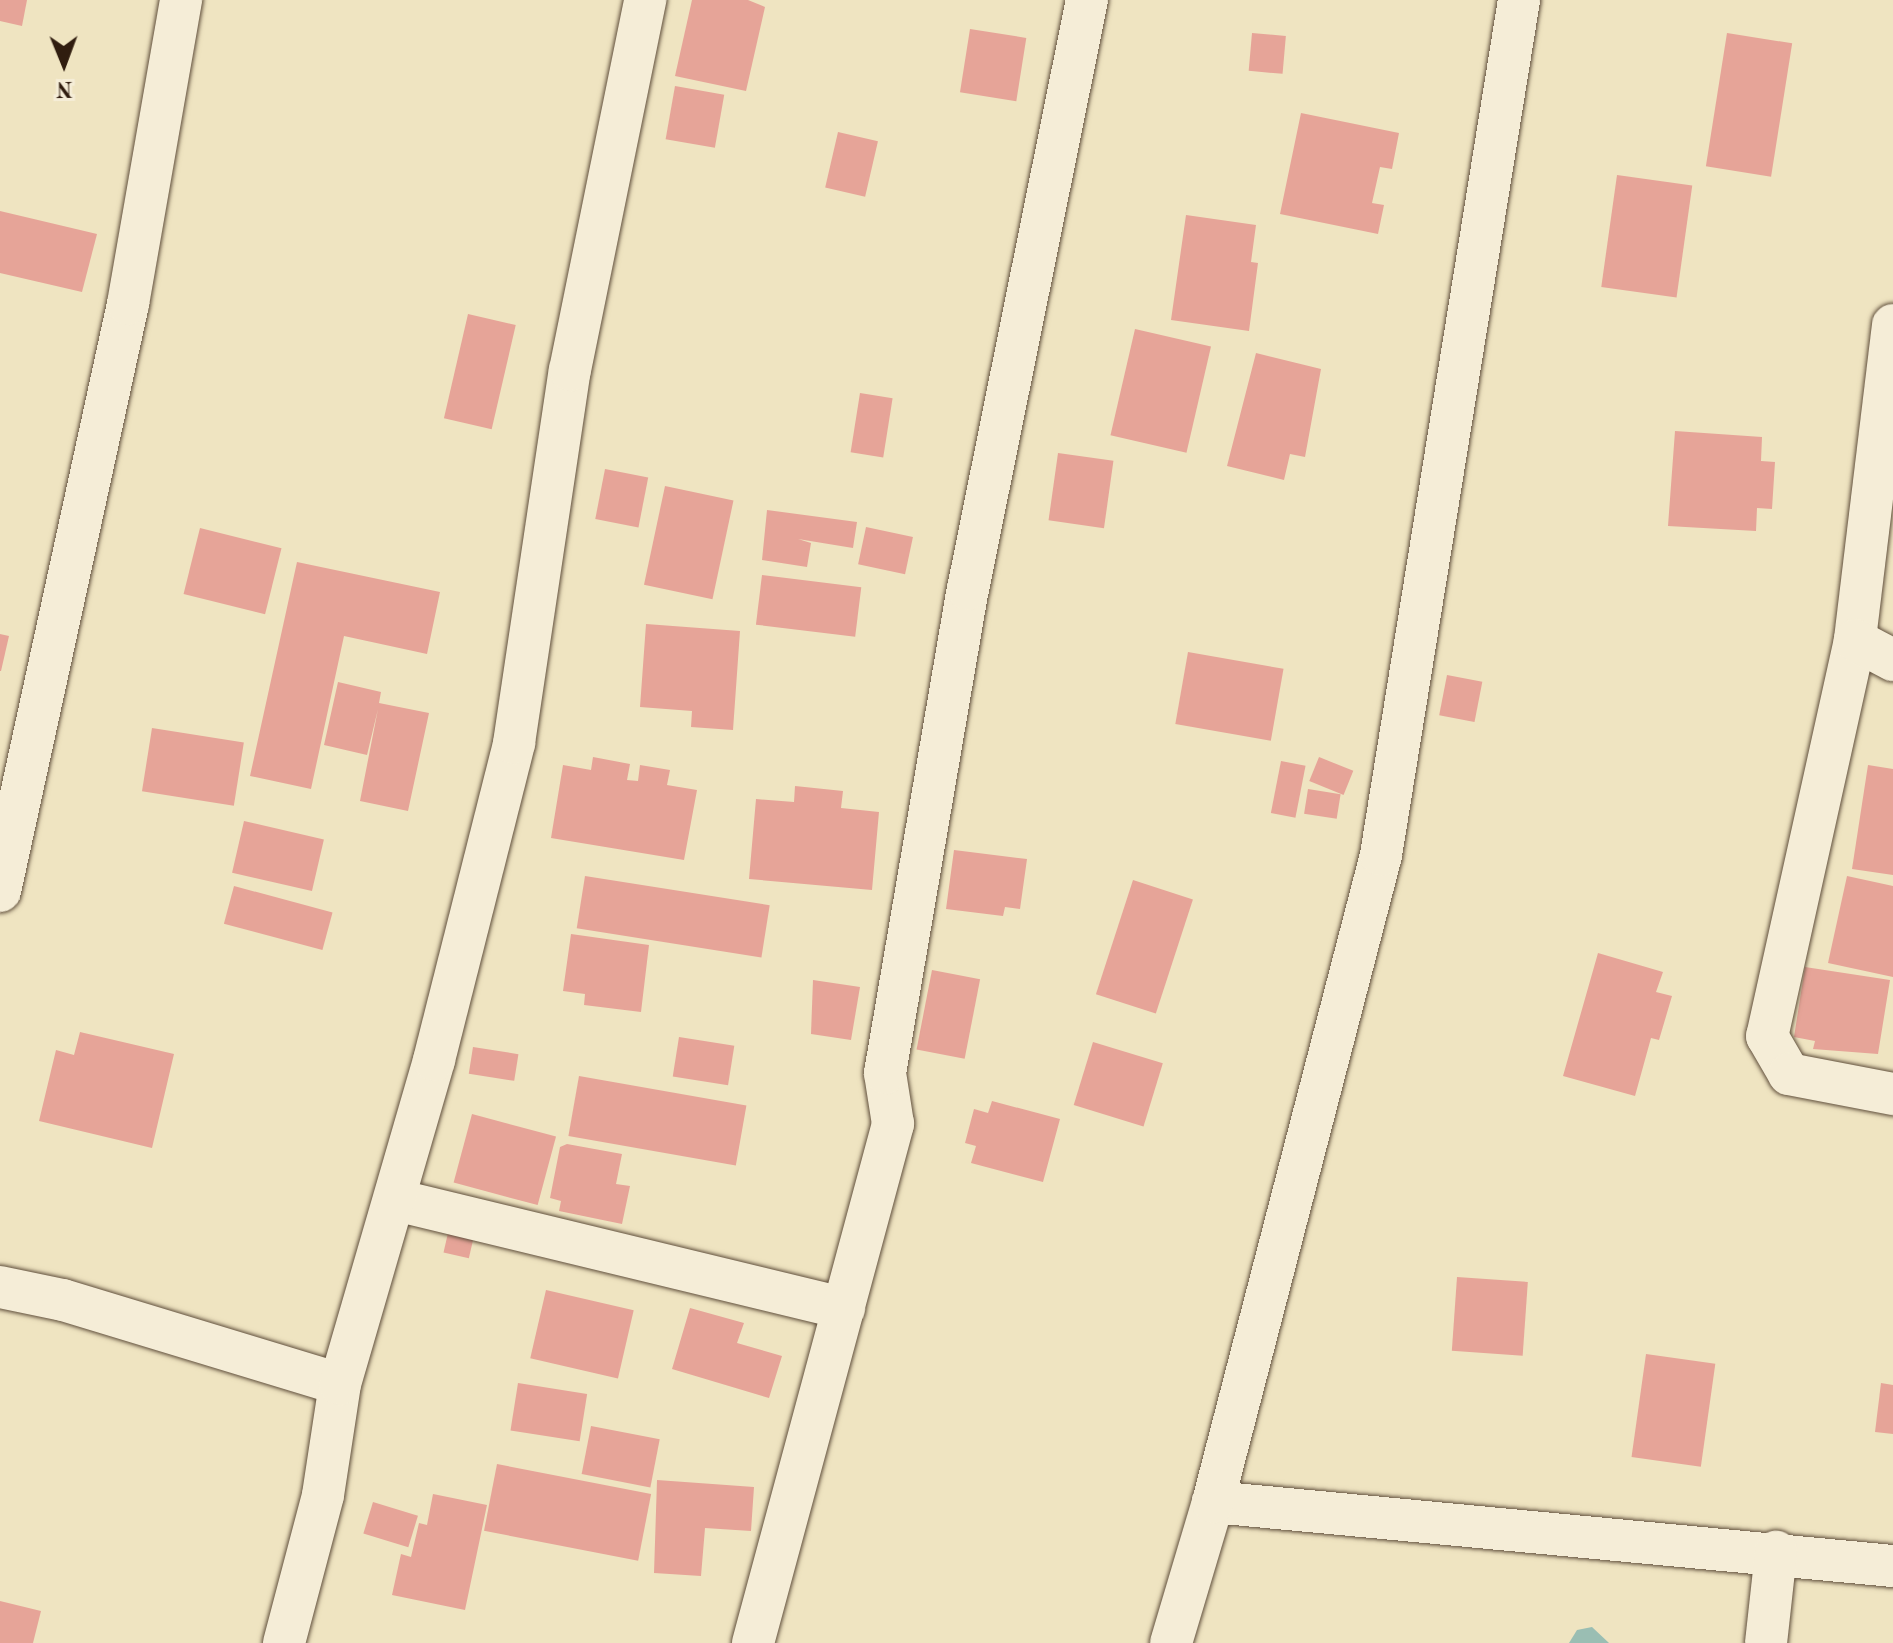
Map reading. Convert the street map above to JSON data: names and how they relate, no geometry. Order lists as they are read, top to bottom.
{
  "north": "bottom"
}
